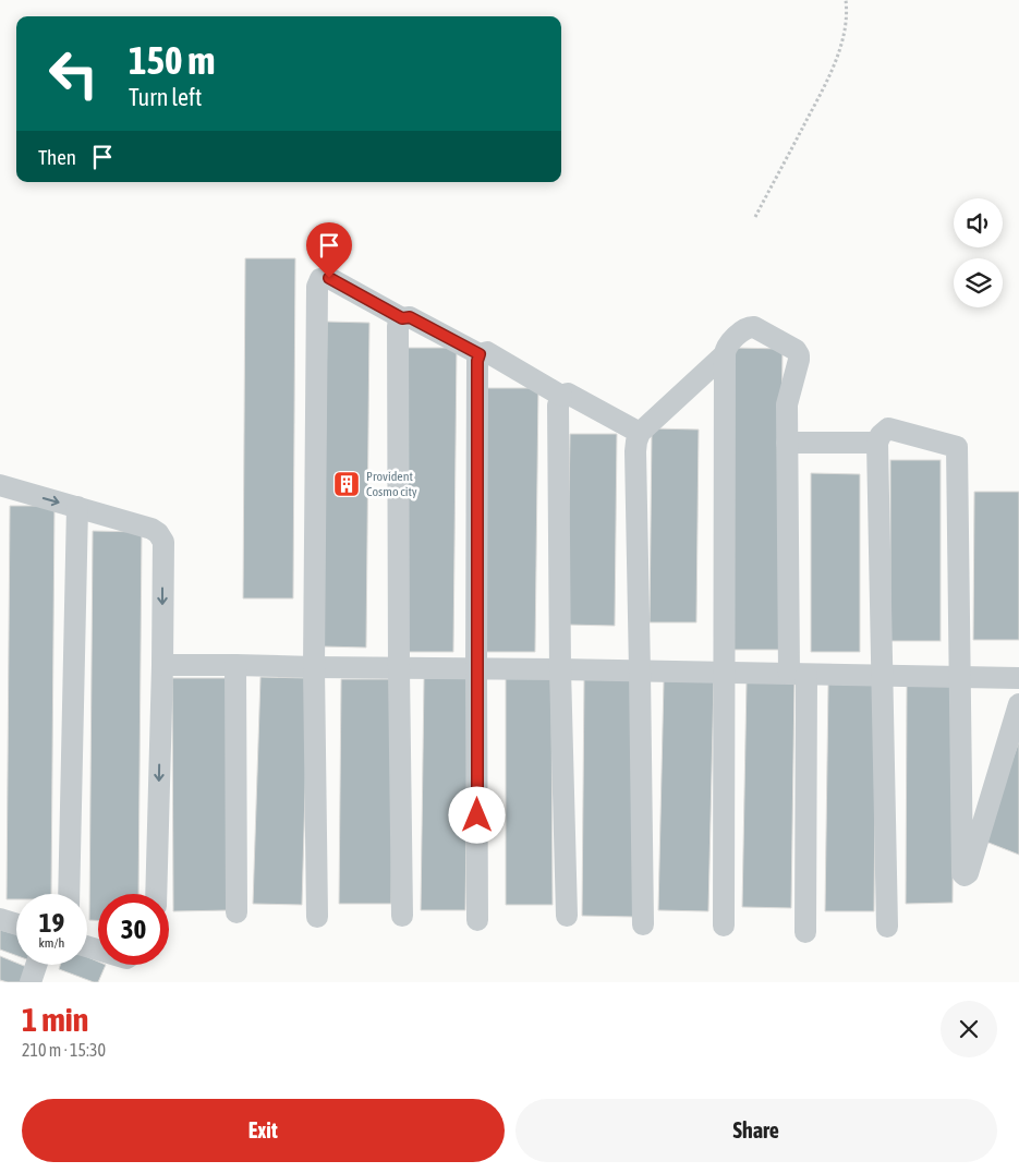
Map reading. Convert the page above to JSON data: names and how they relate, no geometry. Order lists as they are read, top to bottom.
{
  "places": {
    "building": ["Provident Cosmo city"]
  },
  "page": {
    "turn": ["150 m", "Turn left"],
    "then": "Then",
    "speed": "19 km/h",
    "limit": "30",
    "heading": ["1 min", "210 m · 15:30"],
    "buttons": ["Exit", "Share"]
  }
}
